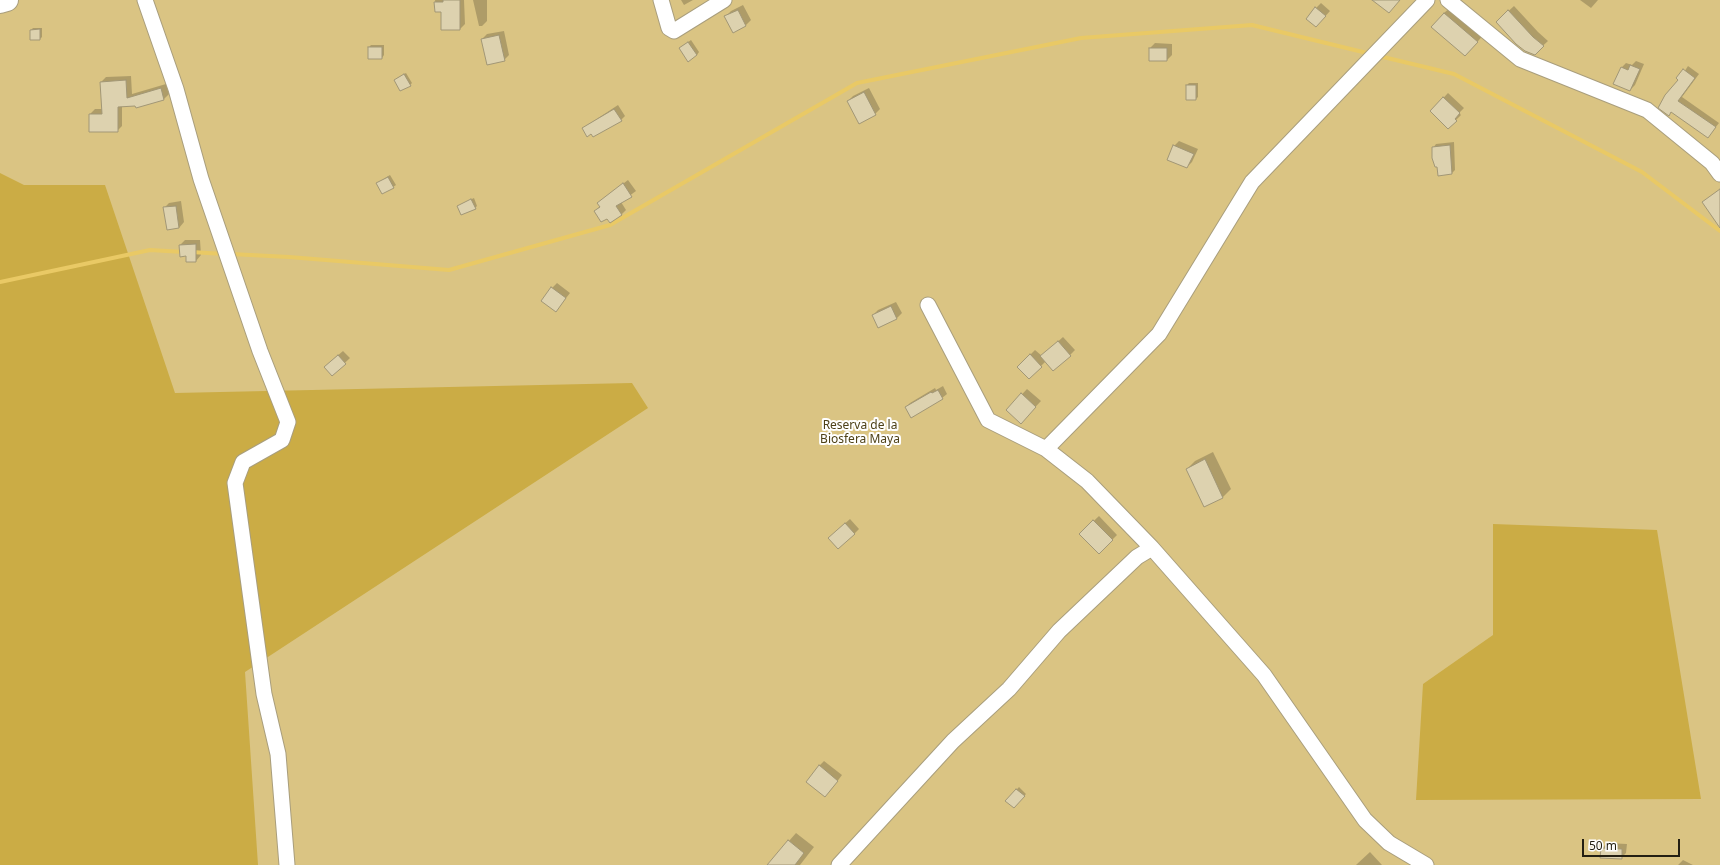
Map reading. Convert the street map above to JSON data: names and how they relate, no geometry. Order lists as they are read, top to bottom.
{
  "parks": ["Reserva de la Biosfera Maya"],
  "scale_bar": "50 m"
}
